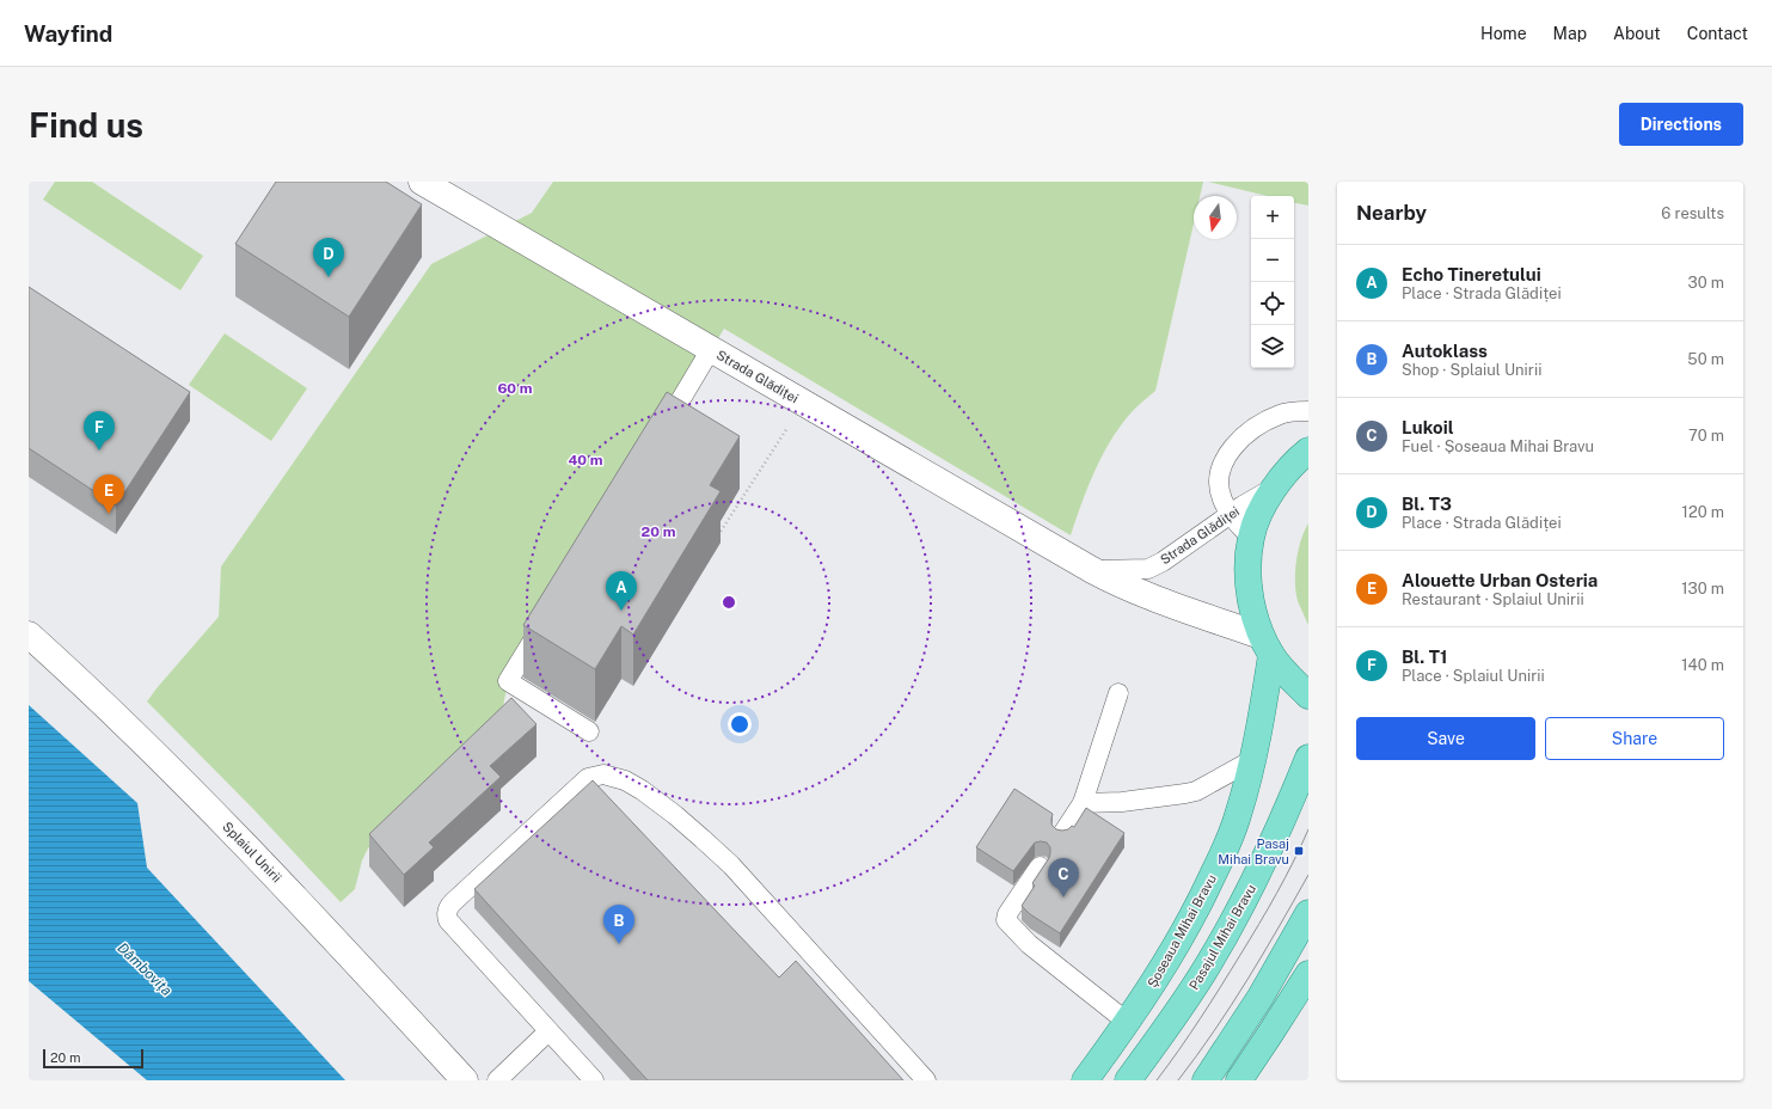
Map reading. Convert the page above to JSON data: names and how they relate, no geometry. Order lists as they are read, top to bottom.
{
  "streets": {
    "main road": ["Șoseaua Mihai Bravu", "Pasajul Mihai Bravu"],
    "street": ["Strada Glădiței", "Splaiul Unirii"]
  },
  "crossings": [
    ["Strada Glădiței", "Șoseaua Mihai Bravu"]
  ],
  "water": ["Dâmbovița"],
  "places": {
    "transit": ["Pasaj Mihai Bravu"]
  },
  "scale_bar": "20 m",
  "north": "bottom",
  "page": {
    "header": "Wayfind",
    "nav": [
      "Home",
      "Map",
      "About",
      "Contact"
    ],
    "buttons": [
      "Directions",
      ["Save", "Share"]
    ],
    "title": "Find us",
    "heading": ["Nearby", "6 results"],
    "map_buttons": ["+", "−"],
    "pins": [
      "D",
      "F",
      "E",
      "A",
      "C",
      "B"
    ],
    "list": [
      {
        "mark": "A",
        "name": "Echo Tineretului",
        "note": "Place · Strada Glădiței",
        "value": "30 m"
      },
      {
        "mark": "B",
        "name": "Autoklass",
        "note": "Shop · Splaiul Unirii",
        "value": "50 m"
      },
      {
        "mark": "C",
        "name": "Lukoil",
        "note": "Fuel · Șoseaua Mihai Bravu",
        "value": "70 m"
      },
      {
        "mark": "D",
        "name": "Bl. T3",
        "note": "Place · Strada Glădiței",
        "value": "120 m"
      },
      {
        "mark": "E",
        "name": "Alouette Urban Osteria",
        "note": "Restaurant · Splaiul Unirii",
        "value": "130 m"
      },
      {
        "mark": "F",
        "name": "Bl. T1",
        "note": "Place · Splaiul Unirii",
        "value": "140 m"
      }
    ],
    "scale": "20 m"
  },
  "rings": ["60 m", "40 m", "20 m"]
}
